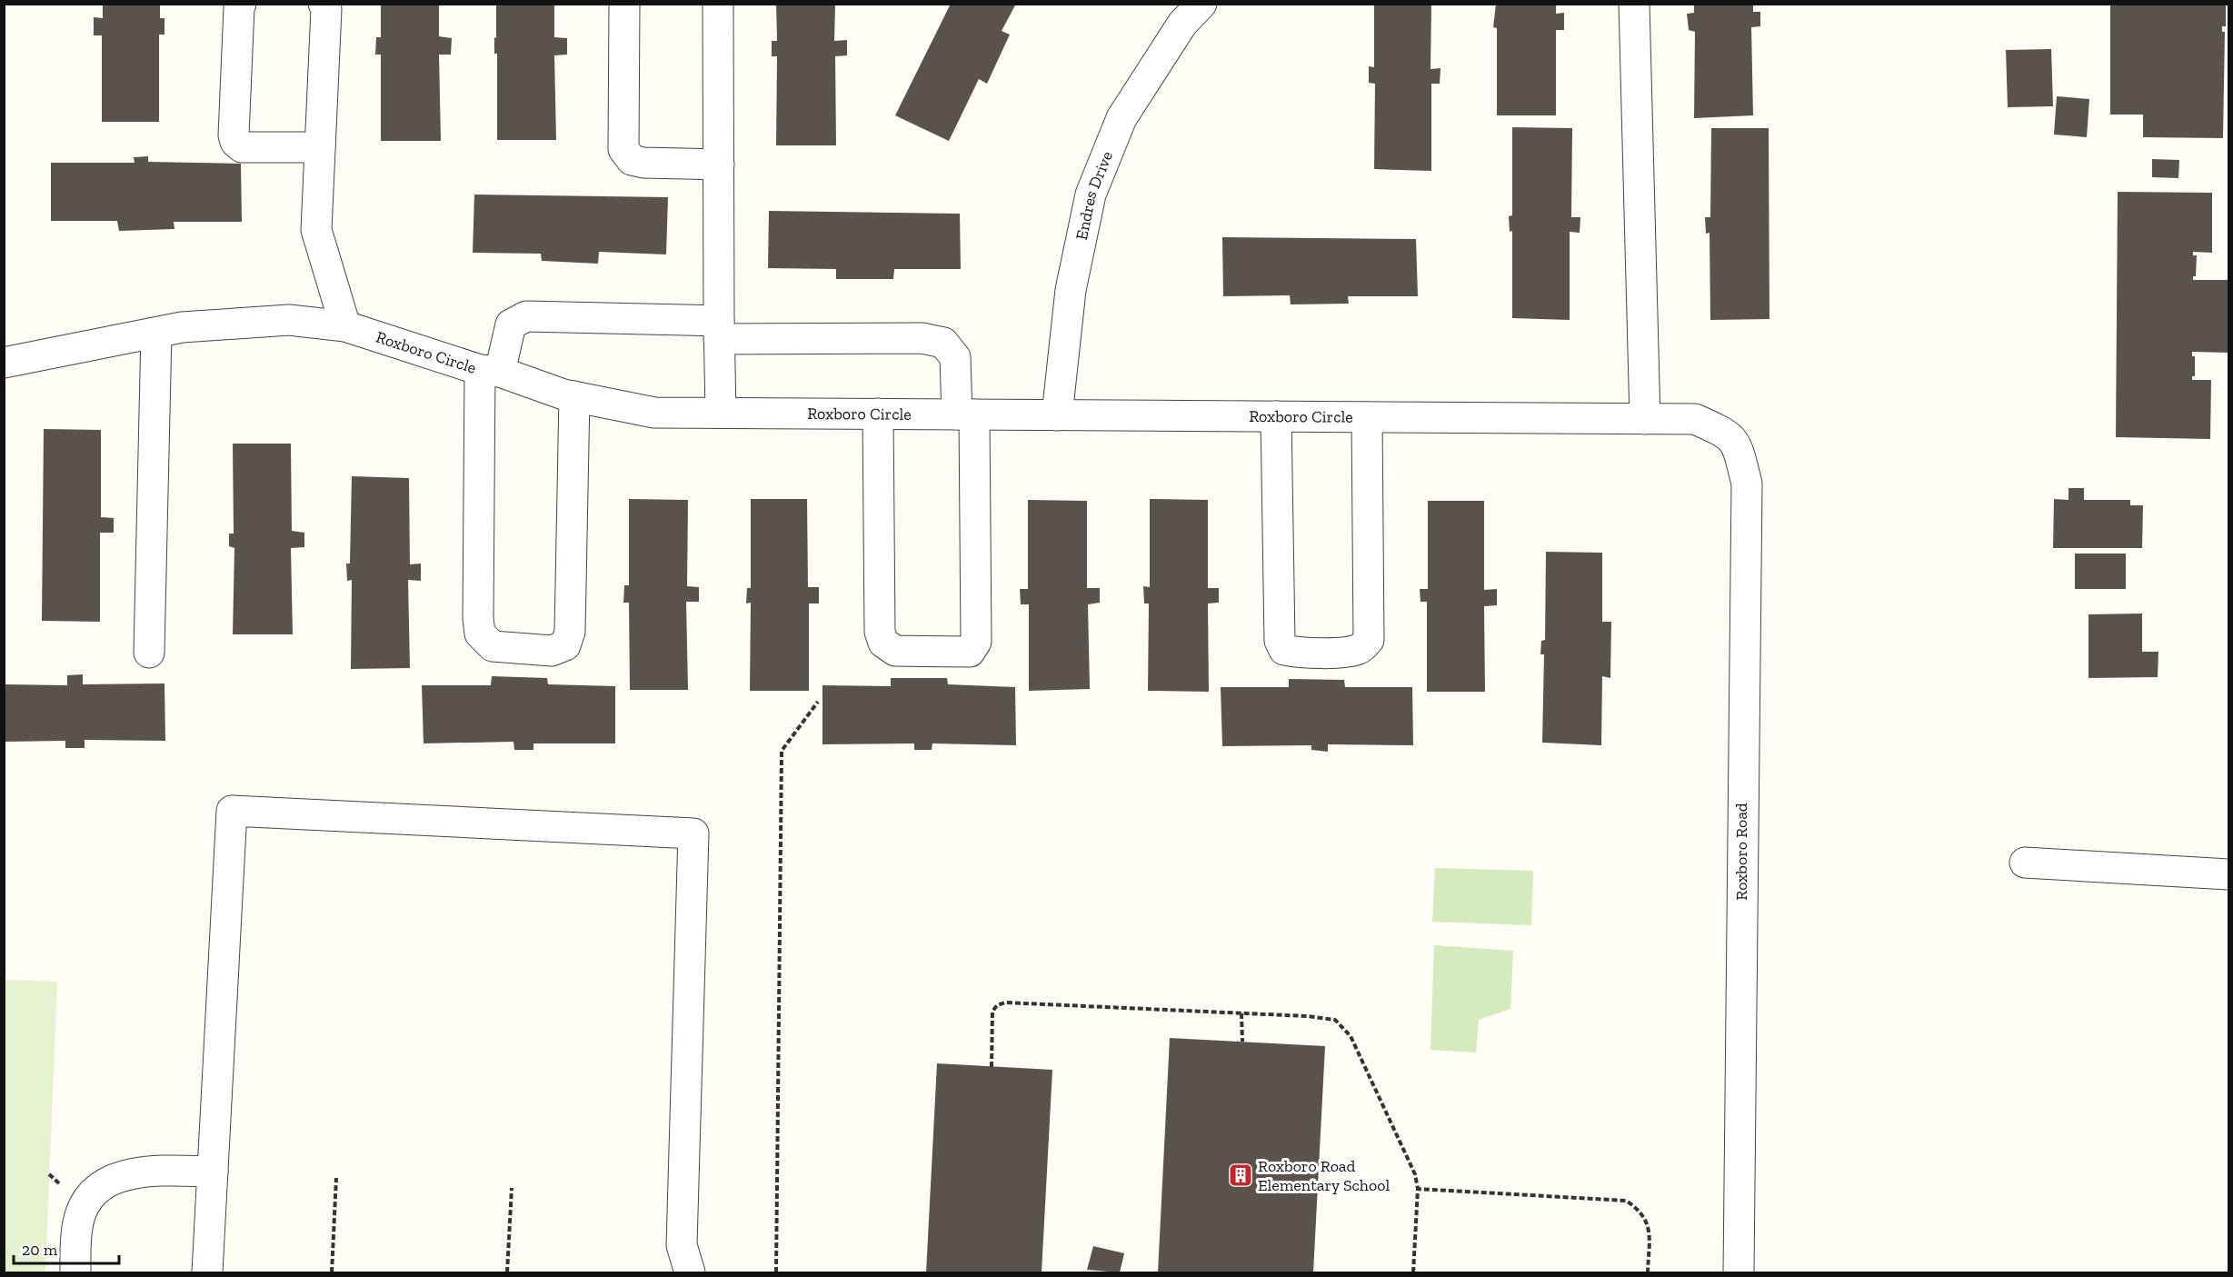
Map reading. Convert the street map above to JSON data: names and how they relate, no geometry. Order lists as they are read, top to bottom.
{
  "streets": {
    "street": ["Endres Drive", "Roxboro Circle", "Roxboro Road"]
  },
  "crossings": [
    ["Endres Drive", "Roxboro Circle"],
    ["Roxboro Circle", "Roxboro Road"]
  ],
  "places": {
    "building": ["Roxboro Road Elementary School"]
  },
  "scale_bar": "20 m"
}
